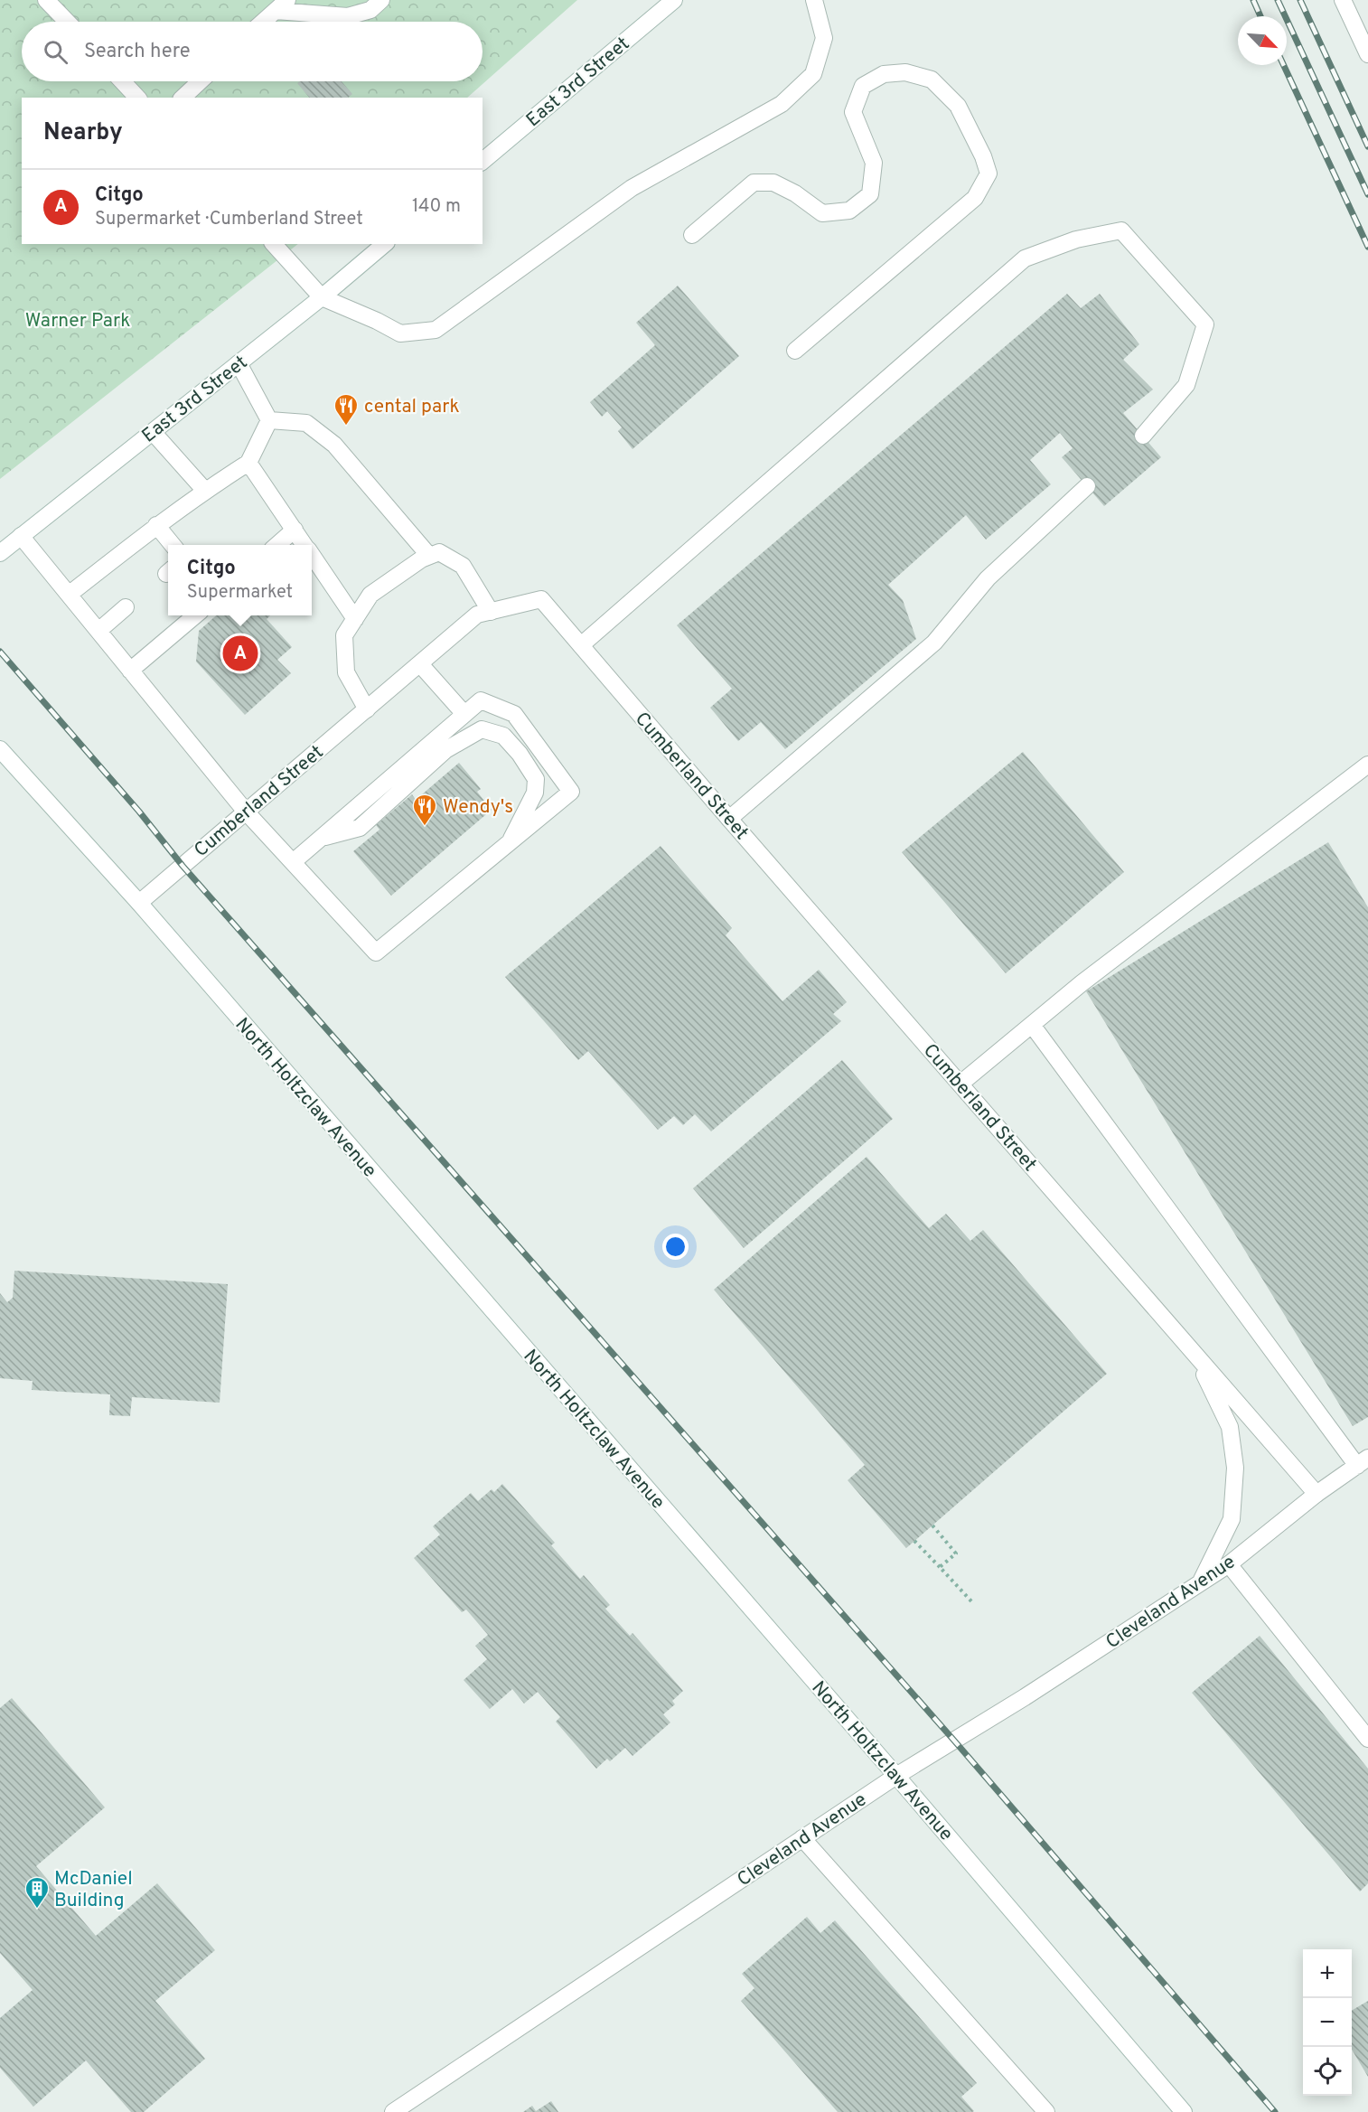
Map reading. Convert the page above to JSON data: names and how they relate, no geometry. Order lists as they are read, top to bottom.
{
  "streets": {
    "street": [
      "East 3rd Street",
      "Cumberland Street",
      "North Holtzclaw Avenue",
      "Cleveland Avenue"
    ]
  },
  "crossings": [
    ["Cumberland Street", "North Holtzclaw Avenue"],
    ["Cumberland Street", "Cleveland Avenue"],
    ["North Holtzclaw Avenue", "Cleveland Avenue"]
  ],
  "parks": ["Warner Park"],
  "places": {
    "restaurant": ["cental park", "Wendy's"],
    "building": ["McDaniel Building"]
  },
  "north": "bottom right",
  "page": {
    "search": "Search here",
    "heading": "Nearby",
    "list": [
      {
        "mark": "A",
        "name": "Citgo",
        "note": "Supermarket · Cumberland Street",
        "value": "140 m"
      }
    ],
    "popup": ["Citgo", "Supermarket"],
    "pins": "A",
    "map_buttons": ["+", "−"]
  }
}
